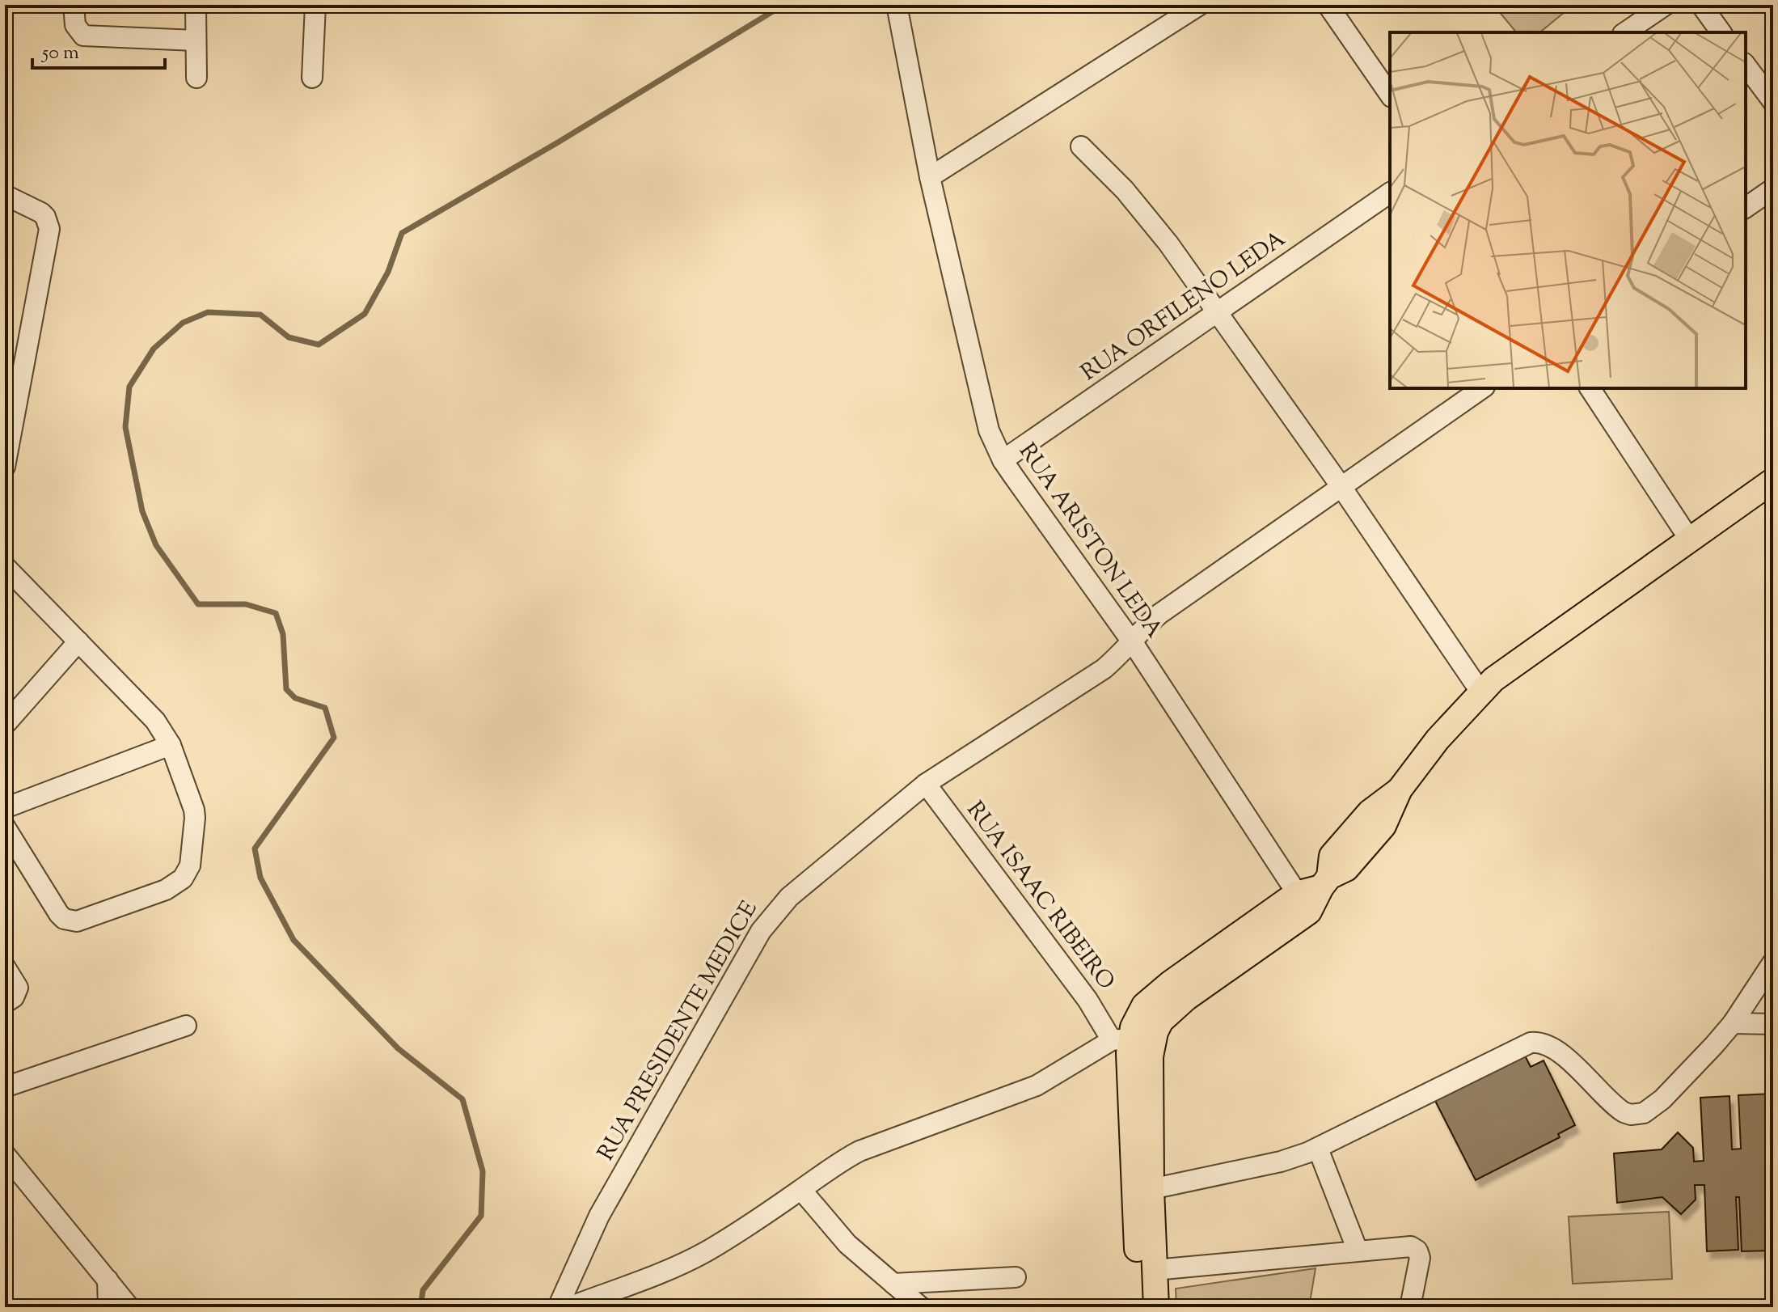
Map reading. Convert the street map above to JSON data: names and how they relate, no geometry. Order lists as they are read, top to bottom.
{
  "streets": {
    "street": [
      "RUA ORFILENO LEDA",
      "RUA ARISTON LEDA",
      "RUA ISAAC RIBEIRO",
      "RUA PRESIDENTE MEDICE"
    ]
  },
  "crossings": [
    ["RUA ORFILENO LEDA", "RUA ARISTON LEDA"],
    ["RUA ARISTON LEDA", "RUA PRESIDENTE MEDICE"],
    ["RUA ISAAC RIBEIRO", "RUA PRESIDENTE MEDICE"]
  ],
  "scale_bar": "50 m"
}
